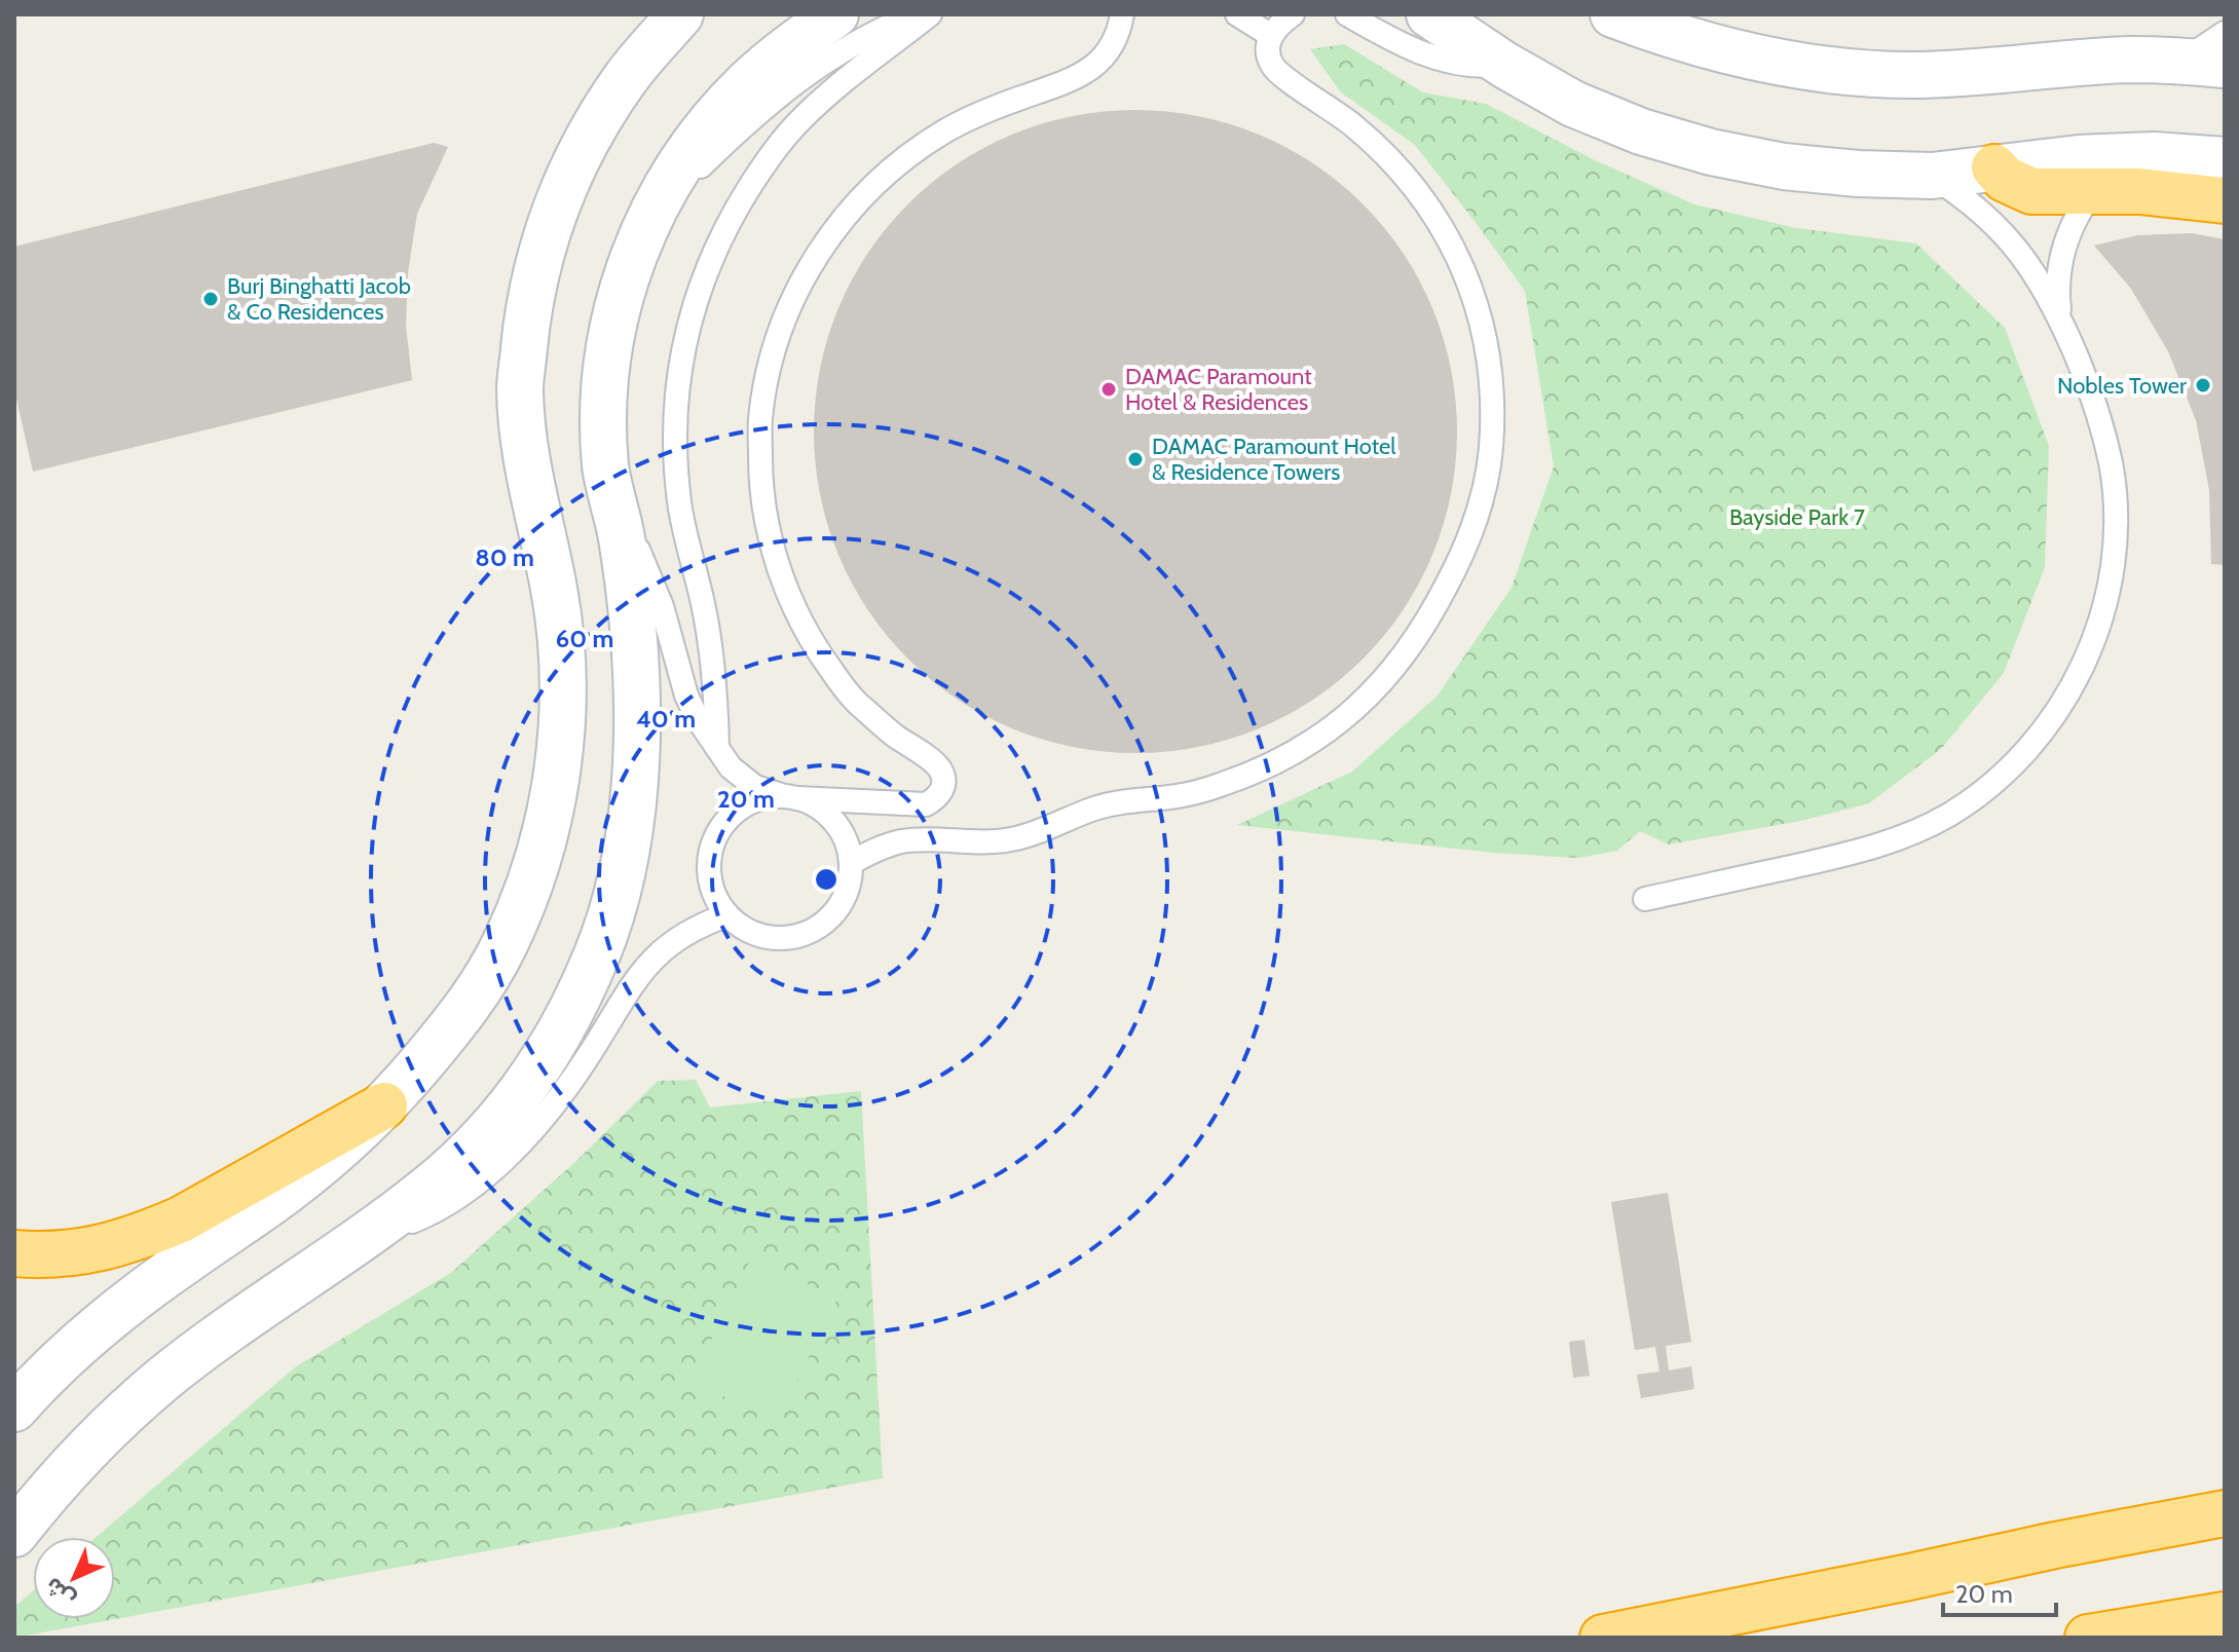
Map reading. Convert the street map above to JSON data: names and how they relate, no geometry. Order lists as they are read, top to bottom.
{
  "parks": ["Bayside Park 7"],
  "places": [
    "Burj Binghatti Jacob & Co Residences",
    "Nobles Tower",
    "DAMAC Paramount Hotel & Residences",
    "DAMAC Paramount Hotel & Residence Towers"
  ],
  "scale_bar": "20 m",
  "north": "bottom left",
  "rings": [
    "80 m",
    "60 m",
    "40 m",
    "20 m"
  ]
}
